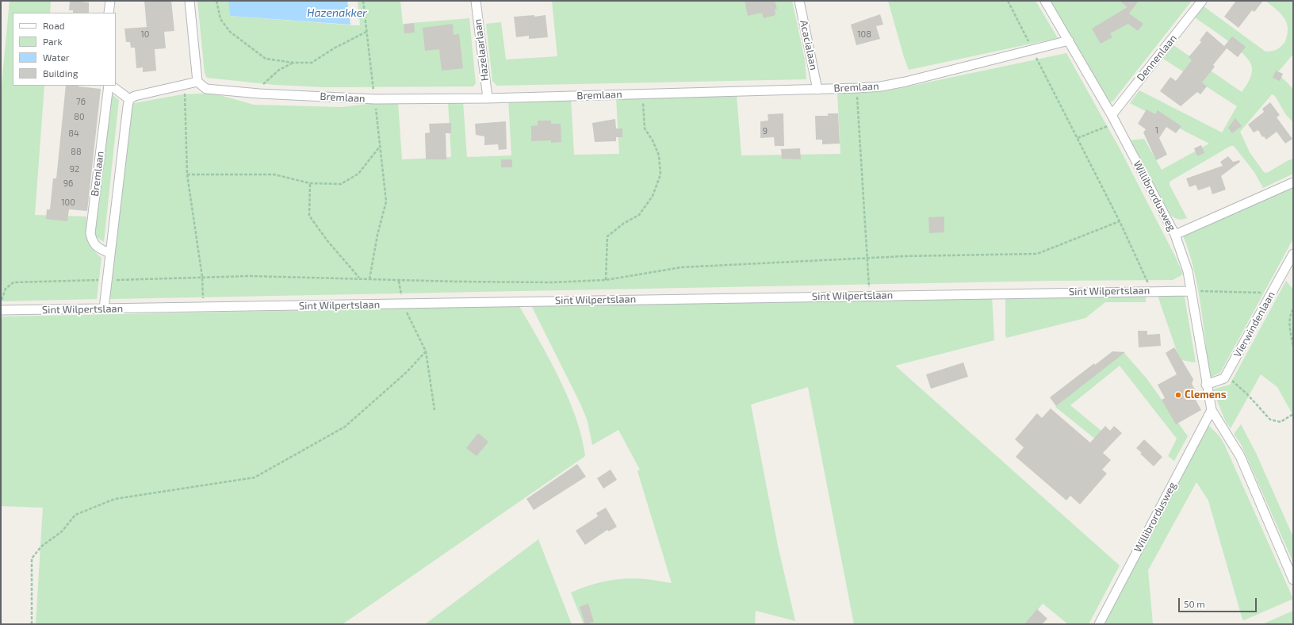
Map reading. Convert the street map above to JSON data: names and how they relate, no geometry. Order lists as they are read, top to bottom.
{
  "streets": {
    "street": [
      "Acacialaan",
      "Hazelaarlaan",
      "Dennenlaan",
      "Bremlaan",
      "Willibrordusweg",
      "Sint Wilpertslaan",
      "Vierwindenlaan"
    ]
  },
  "crossings": [
    ["Acacialaan", "Bremlaan"],
    ["Hazelaarlaan", "Bremlaan"],
    ["Dennenlaan", "Willibrordusweg"],
    ["Bremlaan", "Willibrordusweg"],
    ["Bremlaan", "Sint Wilpertslaan"],
    ["Willibrordusweg", "Sint Wilpertslaan"]
  ],
  "water": ["Hazenakker"],
  "places": ["Clemens"],
  "house_numbers": [
    "10",
    "108",
    "76",
    "80",
    "1",
    "9",
    "84",
    "88",
    "92",
    "96",
    "100"
  ],
  "legend": [
    "Road",
    "Park",
    "Water",
    "Building"
  ],
  "scale_bar": "50 m"
}
